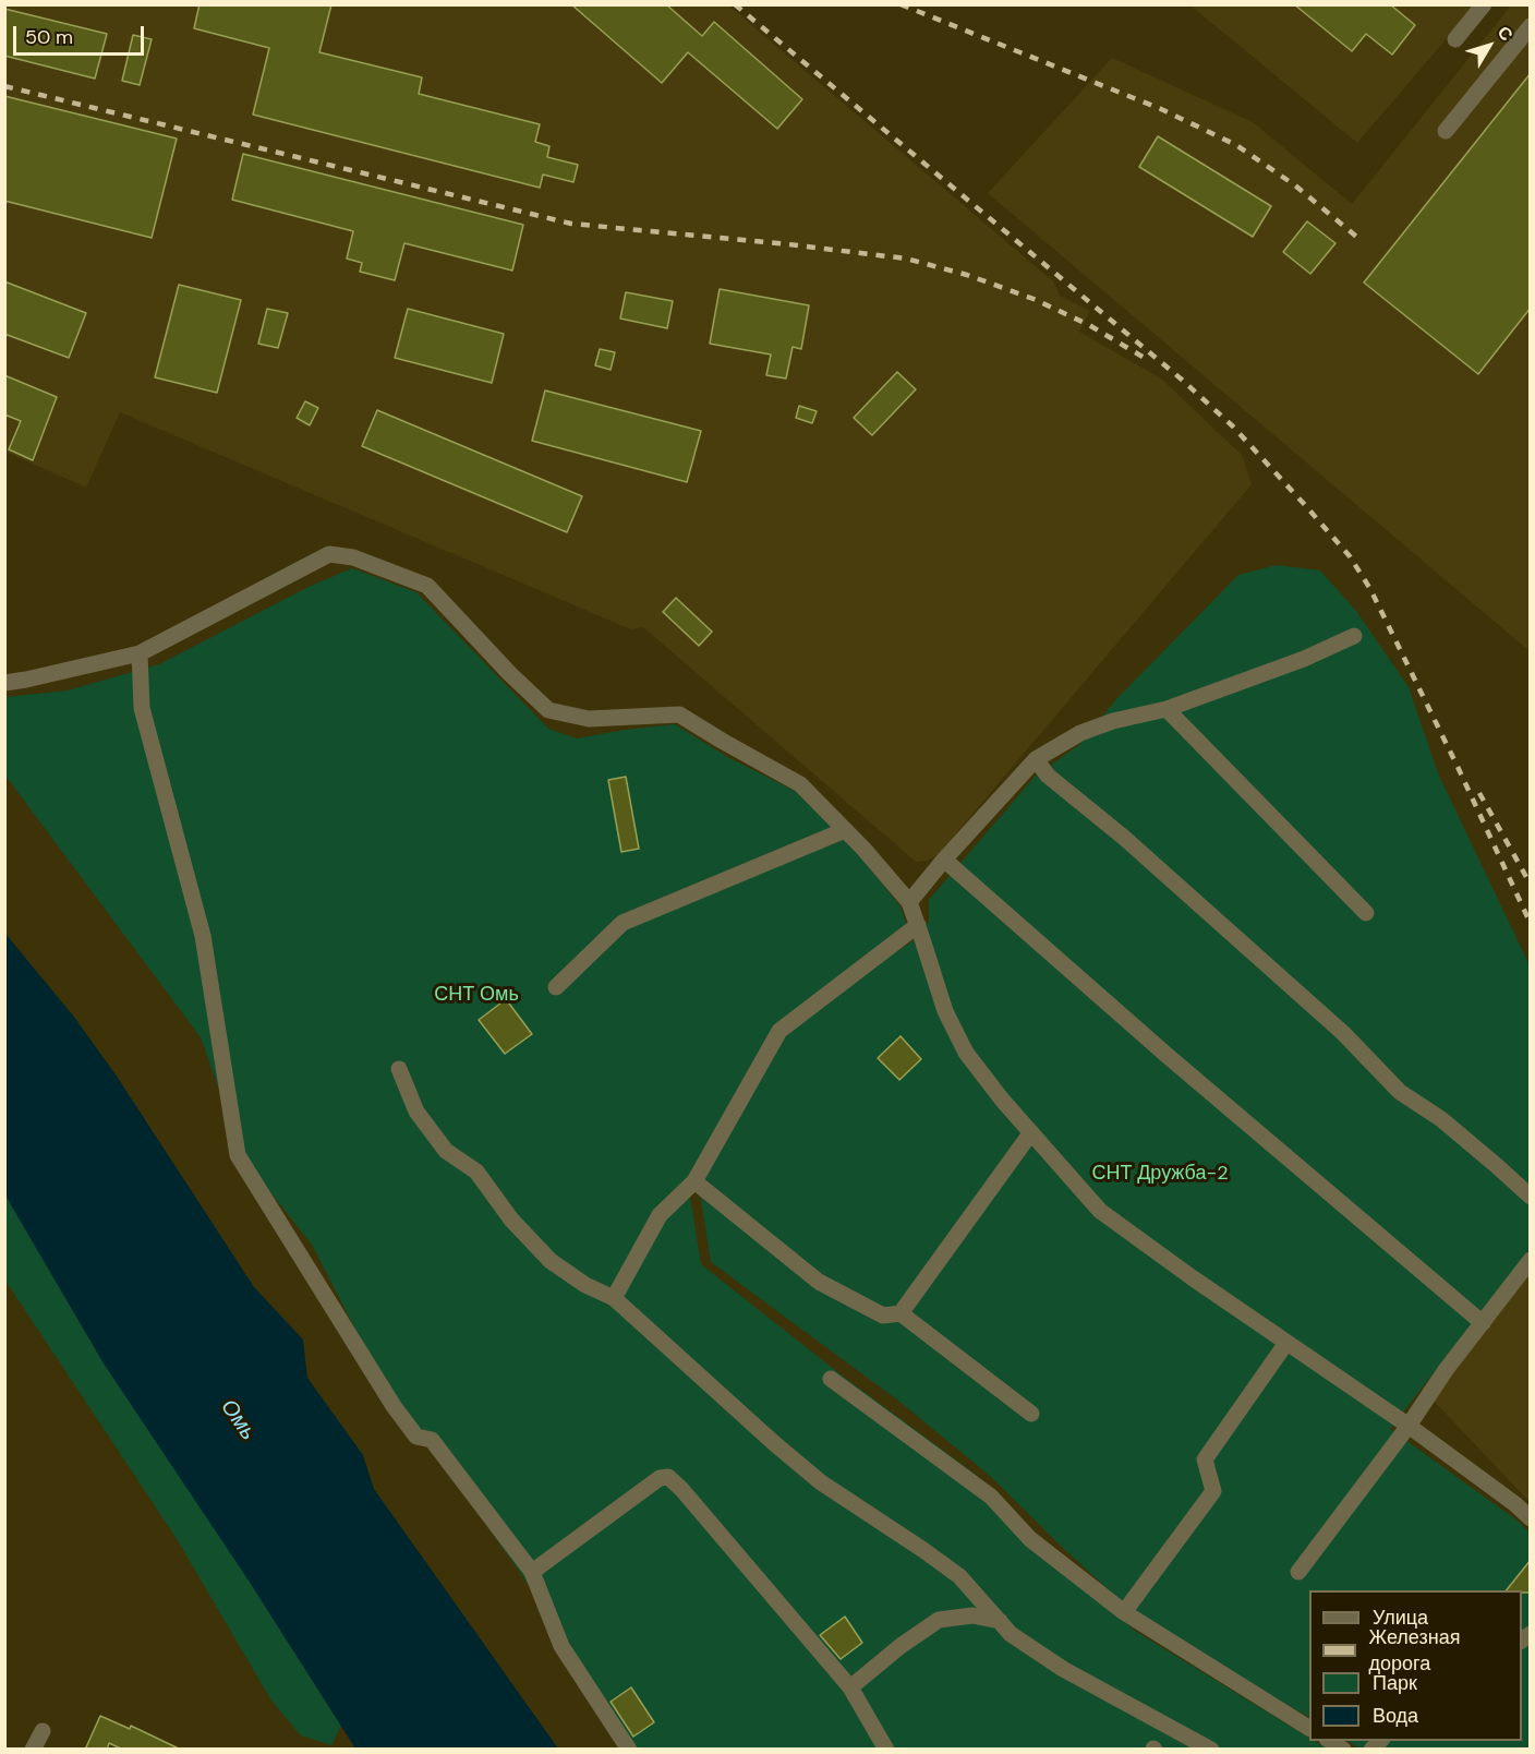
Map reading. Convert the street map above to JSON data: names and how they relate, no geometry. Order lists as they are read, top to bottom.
{
  "water": ["Омь"],
  "parks": ["СНТ Омь", "СНТ Дружба-2"],
  "legend": [
    "Улица",
    "Железная дорога",
    "Парк",
    "Вода"
  ],
  "scale_bar": "50 m",
  "north": "top right"
}
